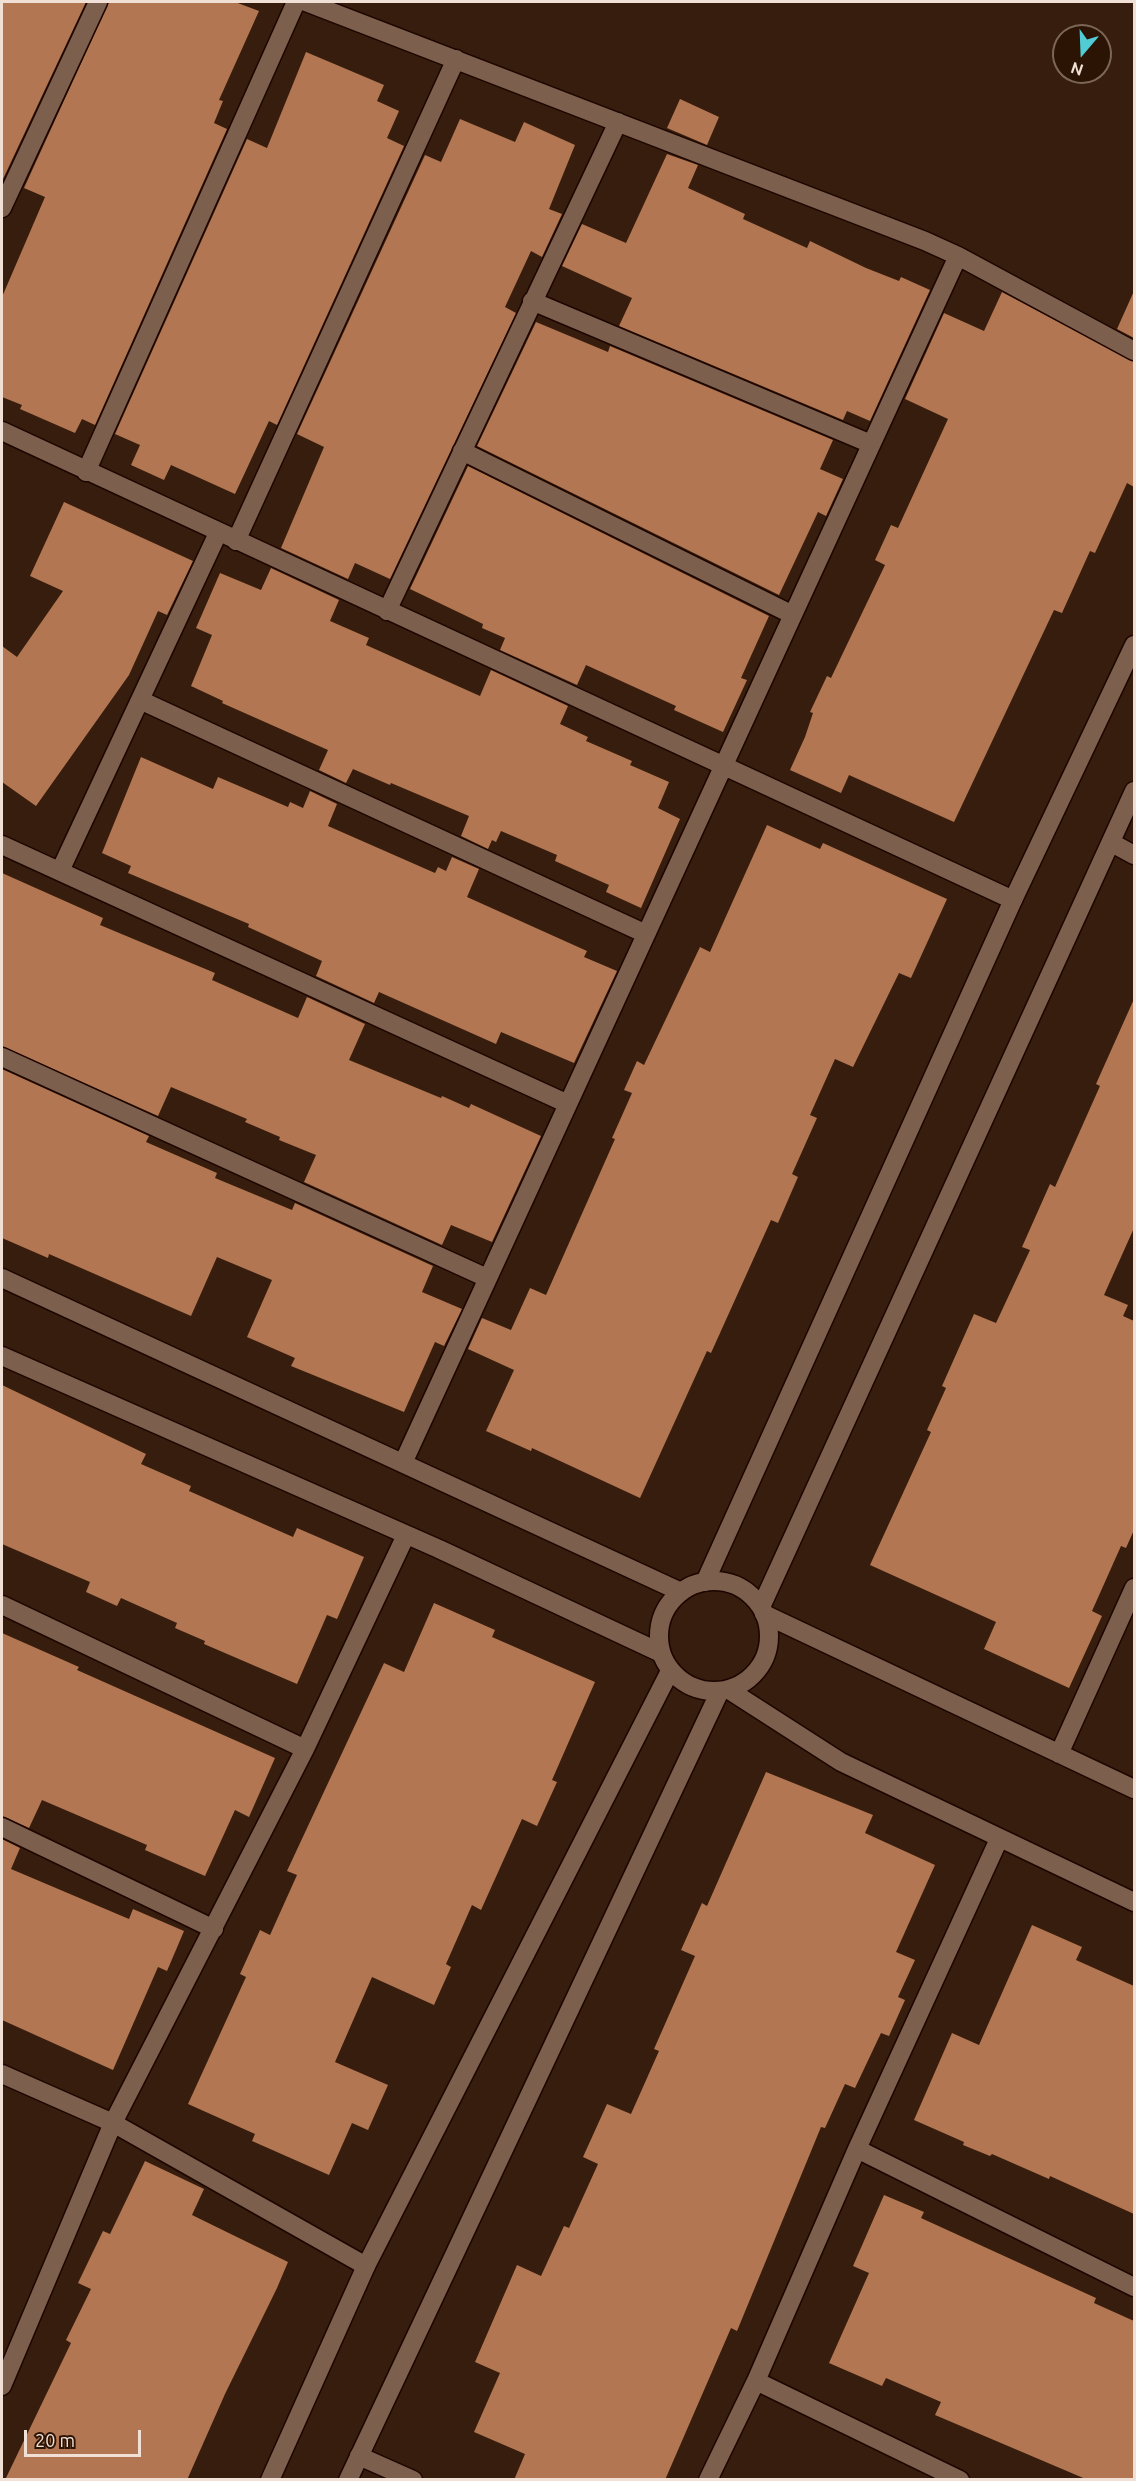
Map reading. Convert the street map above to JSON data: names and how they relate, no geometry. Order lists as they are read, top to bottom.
{
  "scale_bar": "20 m",
  "north": "bottom"
}
